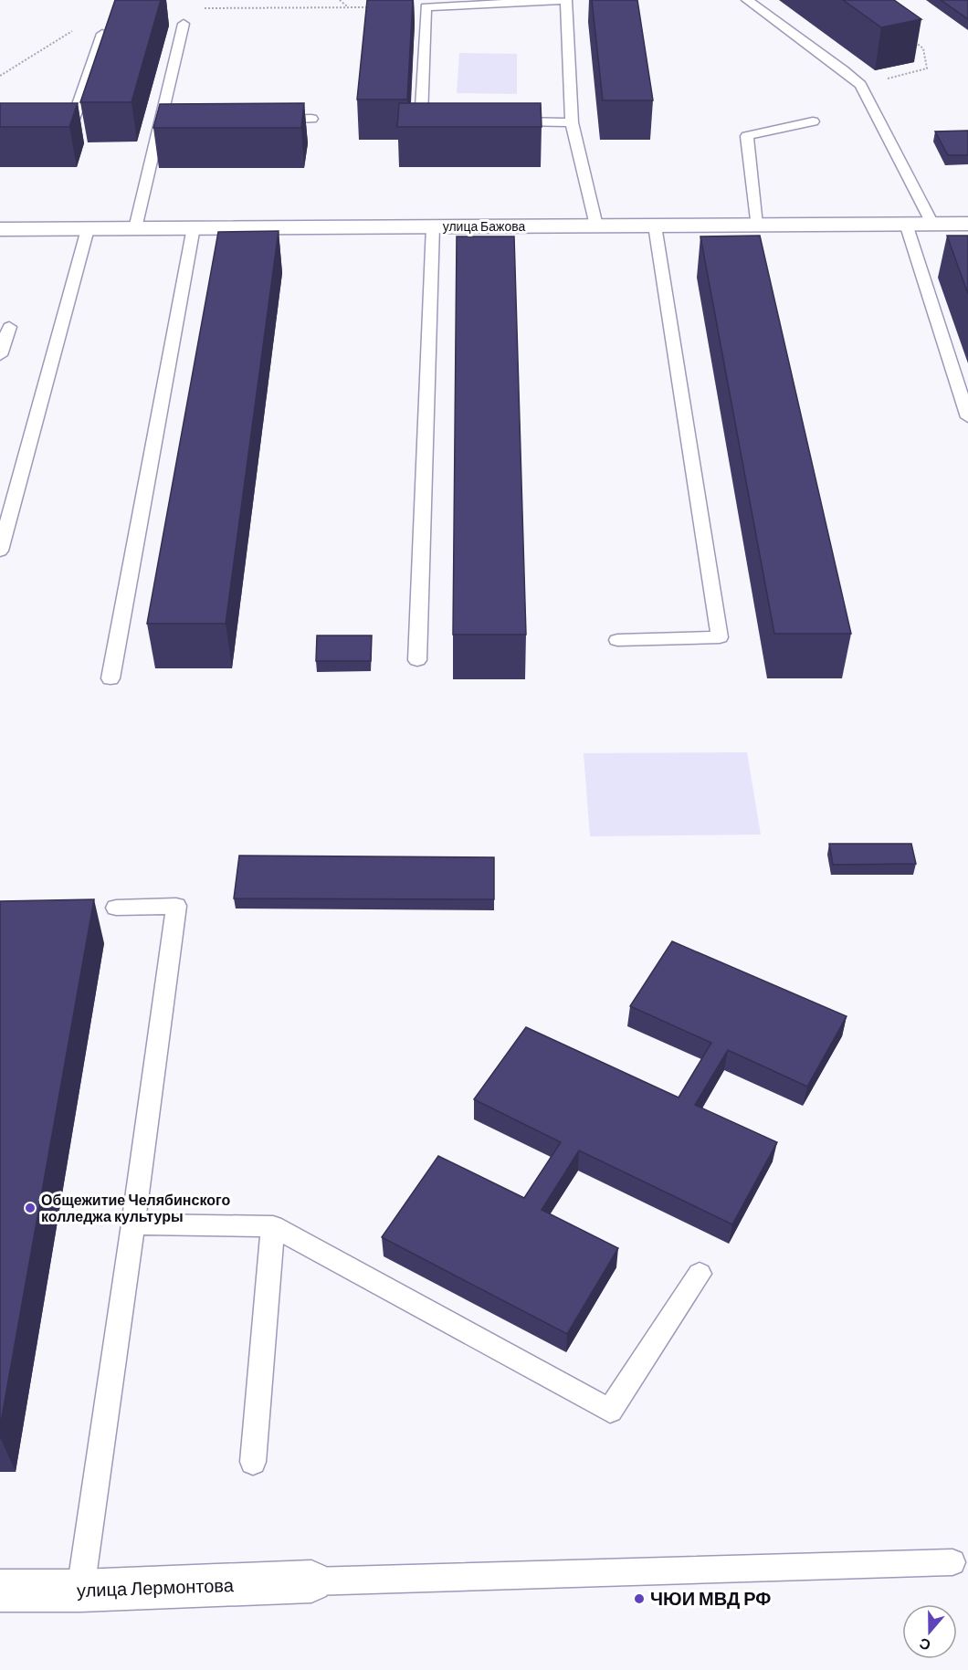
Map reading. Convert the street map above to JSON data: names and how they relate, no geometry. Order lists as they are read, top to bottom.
{
  "streets": {
    "street": ["улица Бажова", "улица Лермонтова"]
  },
  "places": ["Общежитие Челябинского колледжа культуры", "ЧЮИ МВД РФ"],
  "north": "bottom"
}
